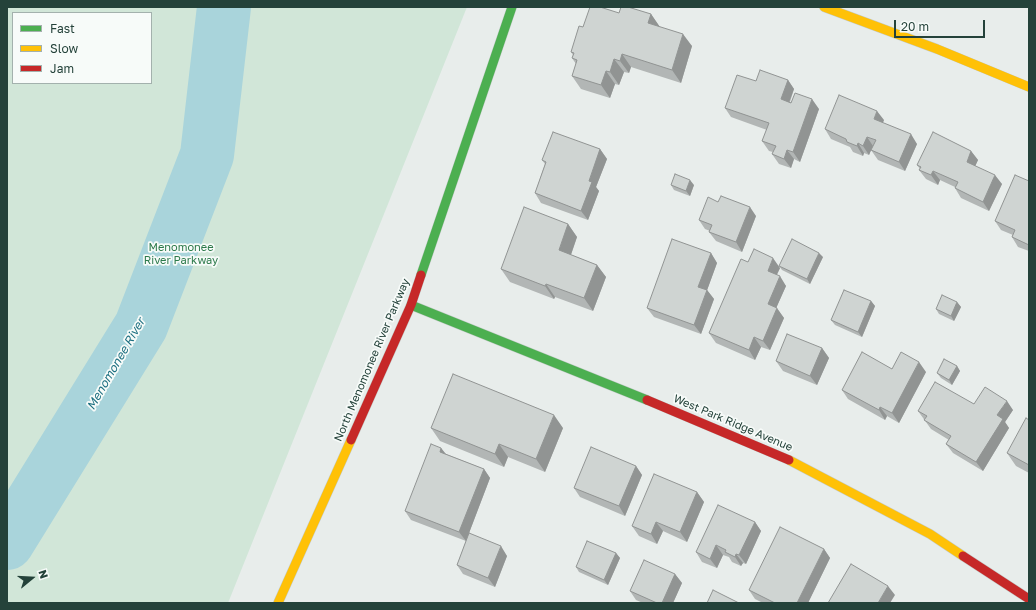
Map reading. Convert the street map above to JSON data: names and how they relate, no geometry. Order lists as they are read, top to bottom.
{
  "streets": {
    "street": ["North Menomonee River Parkway", "West Park Ridge Avenue"]
  },
  "crossings": [
    ["North Menomonee River Parkway", "West Park Ridge Avenue"]
  ],
  "water": ["Menomonee River"],
  "parks": ["Menomonee River Parkway"],
  "legend": ["Fast", "Slow", "Jam"],
  "scale_bar": "20 m",
  "north": "right"
}
